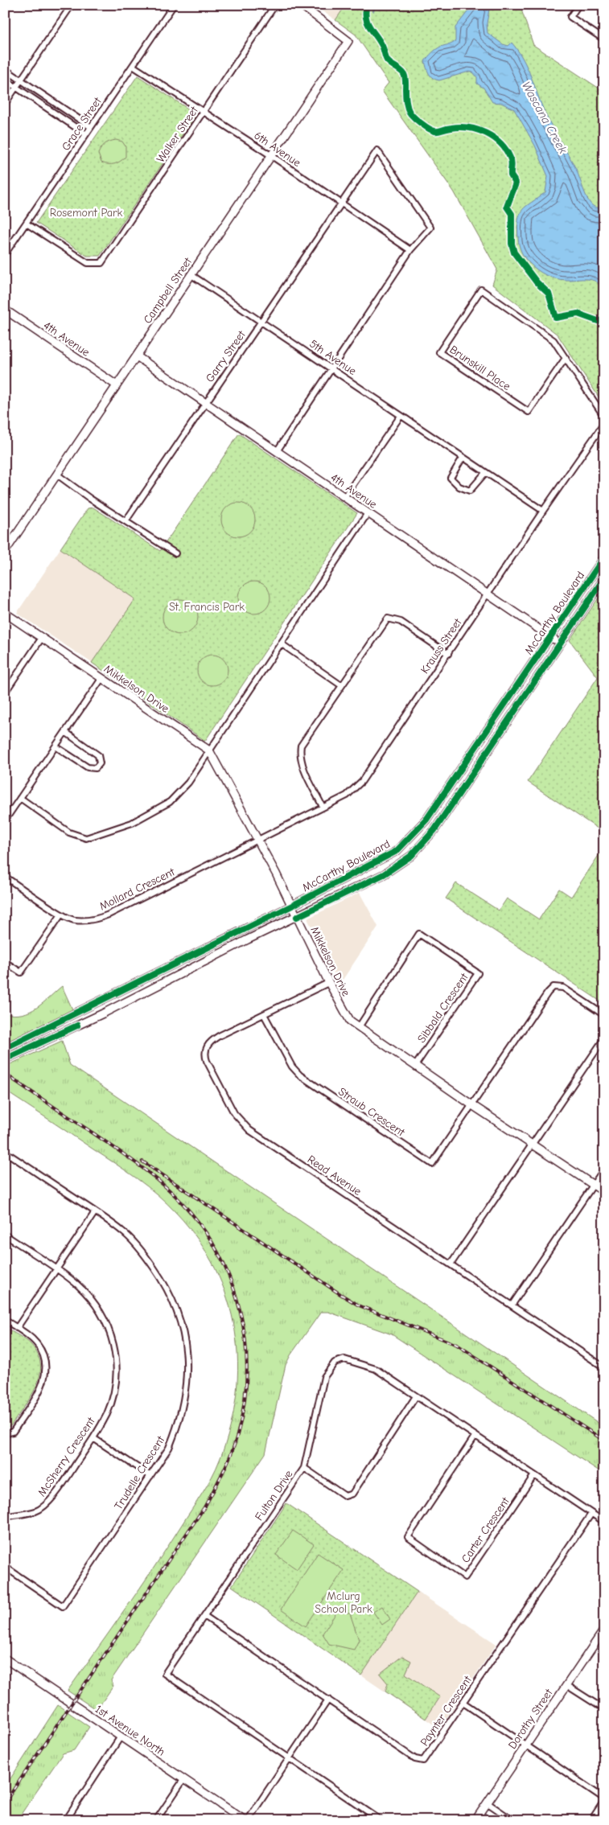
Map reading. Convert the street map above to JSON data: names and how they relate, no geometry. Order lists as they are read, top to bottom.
{
  "streets": {
    "street": [
      "Grace Street",
      "Walker Street",
      "6th Avenue",
      "Campbell Street",
      "4th Avenue",
      "Garry Street",
      "5th Avenue",
      "Brunskill Place",
      "McCarthy Boulevard",
      "Krauss Street",
      "Mikkelson Drive",
      "Mollard Crescent",
      "Sibbald Crescent",
      "Straub Crescent",
      "Read Avenue",
      "McSherry Crescent",
      "Trudelle Crescent",
      "Fulton Drive",
      "Carter Crescent",
      "Paynter Crescent",
      "Dorothy Street",
      "1st Avenue North"
    ]
  },
  "crossings": [
    ["Grace Street", "Walker Street"],
    ["Grace Street", "6th Avenue"],
    ["Walker Street", "6th Avenue"],
    ["6th Avenue", "Campbell Street"],
    ["6th Avenue", "Garry Street"],
    ["Campbell Street", "4th Avenue"],
    ["Campbell Street", "5th Avenue"],
    ["4th Avenue", "Garry Street"],
    ["4th Avenue", "McCarthy Boulevard"],
    ["4th Avenue", "Krauss Street"],
    ["Garry Street", "5th Avenue"],
    ["5th Avenue", "Krauss Street"],
    ["McCarthy Boulevard", "Mikkelson Drive"],
    ["Krauss Street", "Mikkelson Drive"],
    ["Krauss Street", "Mollard Crescent"],
    ["Mikkelson Drive", "Mollard Crescent"],
    ["Mikkelson Drive", "Sibbald Crescent"],
    ["Mikkelson Drive", "Straub Crescent"],
    ["Mikkelson Drive", "Read Avenue"],
    ["Straub Crescent", "Read Avenue"],
    ["Fulton Drive", "Carter Crescent"],
    ["Fulton Drive", "Paynter Crescent"]
  ],
  "water": ["Wascana Creek"],
  "parks": ["Rosemont Park", "St. Francis Park", "Mclurg School Park"]
}
